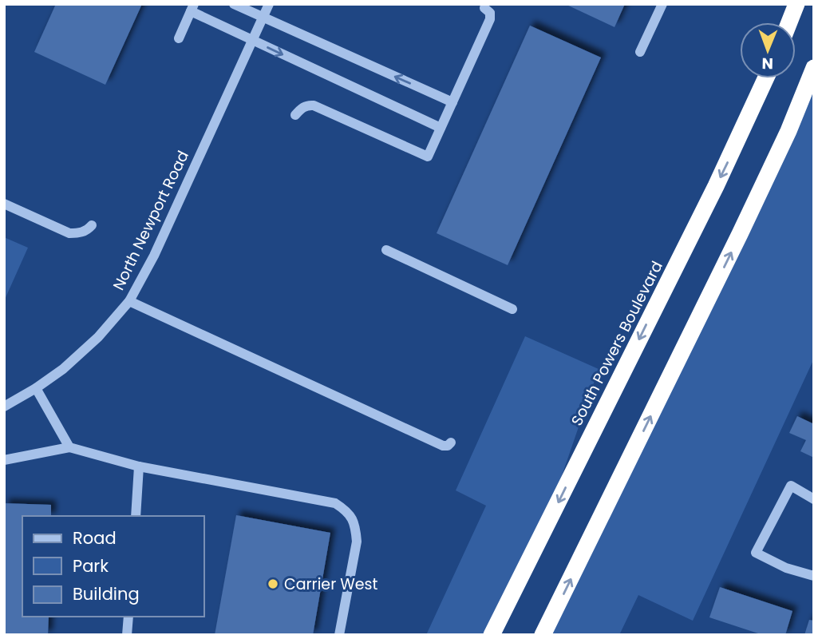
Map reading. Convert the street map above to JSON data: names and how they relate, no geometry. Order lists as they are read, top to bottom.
{
  "streets": {
    "highway": ["South Powers Boulevard"],
    "street": ["North Newport Road"]
  },
  "places": ["Carrier West"],
  "legend": ["Road", "Park", "Building"],
  "north": "bottom"
}
